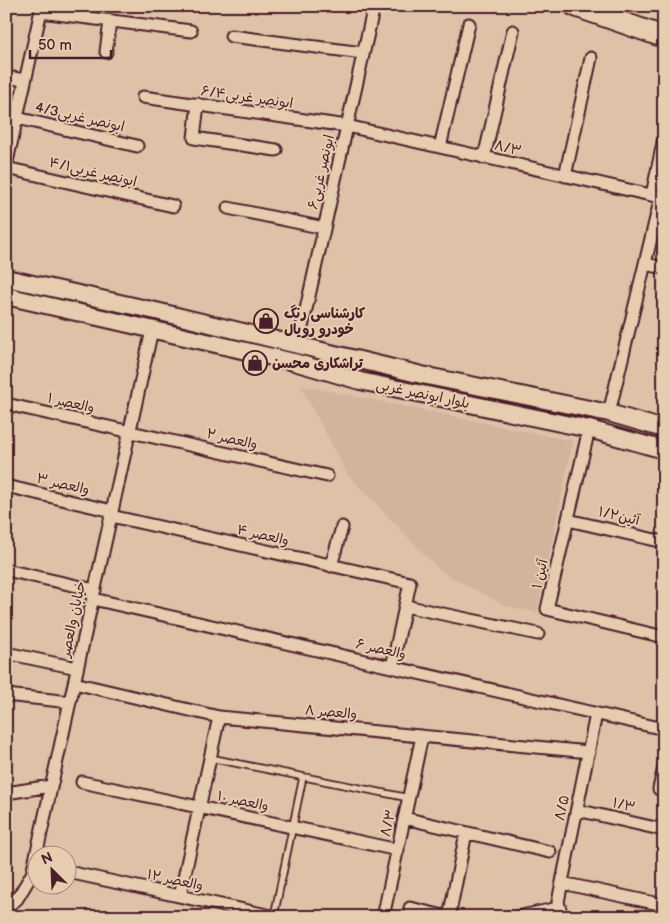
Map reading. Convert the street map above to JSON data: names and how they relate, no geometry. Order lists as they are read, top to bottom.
{
  "streets": {
    "main road": ["بلوار ابونصر غربی"],
    "street": [
      "۶/۴ابونصر غربی",
      "4/3ابونصر غربی",
      "۸/۳",
      "۴/۱ابونصر غربی",
      "۶ابونصر غربی",
      "والعصر ۱",
      "والعصر ۲",
      "والعصر ۳",
      "۱/۲آئین",
      "والعصر ۴",
      "آئین ۱",
      "خیابان والعصر",
      "والعصر ۶",
      "والعصر ۸",
      "والعصر ۱۰",
      "۱/۳",
      "۸/۵",
      "والعصر ۱۲"
    ]
  },
  "crossings": [
    ["۶/۴ابونصر غربی", "۸/۳"],
    ["۶/۴ابونصر غربی", "۶ابونصر غربی"],
    ["۸/۳", "۶ابونصر غربی"],
    ["۸/۳", "والعصر ۸"],
    ["۸/۳", "والعصر ۱۰"],
    ["۶ابونصر غربی", "بلوار ابونصر غربی"],
    ["بلوار ابونصر غربی", "آئین ۱"],
    ["بلوار ابونصر غربی", "خیابان والعصر"],
    ["والعصر ۱", "والعصر ۲"],
    ["والعصر ۱", "خیابان والعصر"],
    ["والعصر ۲", "خیابان والعصر"],
    ["والعصر ۳", "والعصر ۴"],
    ["والعصر ۳", "خیابان والعصر"],
    ["۱/۲آئین", "آئین ۱"],
    ["والعصر ۴", "خیابان والعصر"],
    ["خیابان والعصر", "والعصر ۶"],
    ["خیابان والعصر", "والعصر ۸"],
    ["والعصر ۶", "۸/۵"],
    ["والعصر ۸", "۸/۵"],
    ["۱/۳", "۸/۵"]
  ],
  "places": {
    "shop": ["کارشناسی رنگ خودرو رویال", "تراشکاری محسن"]
  },
  "scale_bar": "50 m",
  "north": "top left"
}
